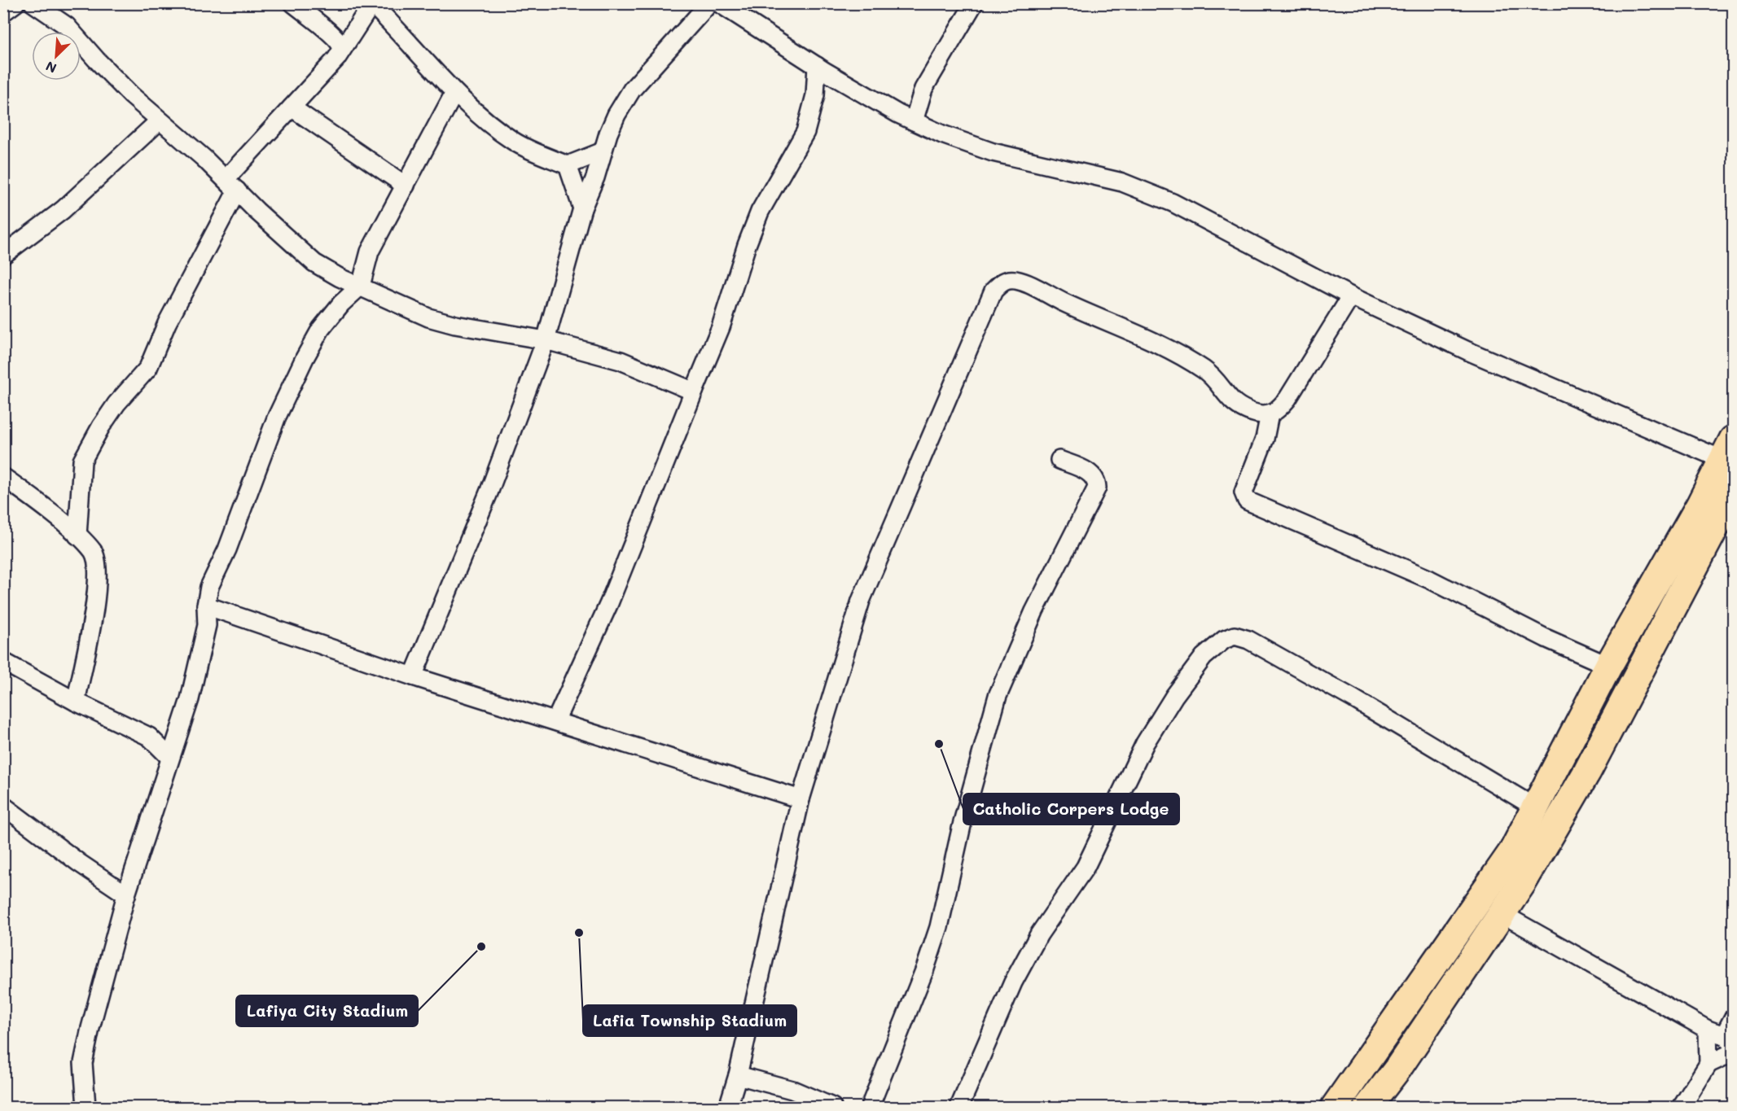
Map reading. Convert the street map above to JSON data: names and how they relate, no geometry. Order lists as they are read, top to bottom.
{
  "places": ["Catholic Corpers Lodge", "Lafia Township Stadium", "Lafiya City Stadium"],
  "north": "bottom left"
}
